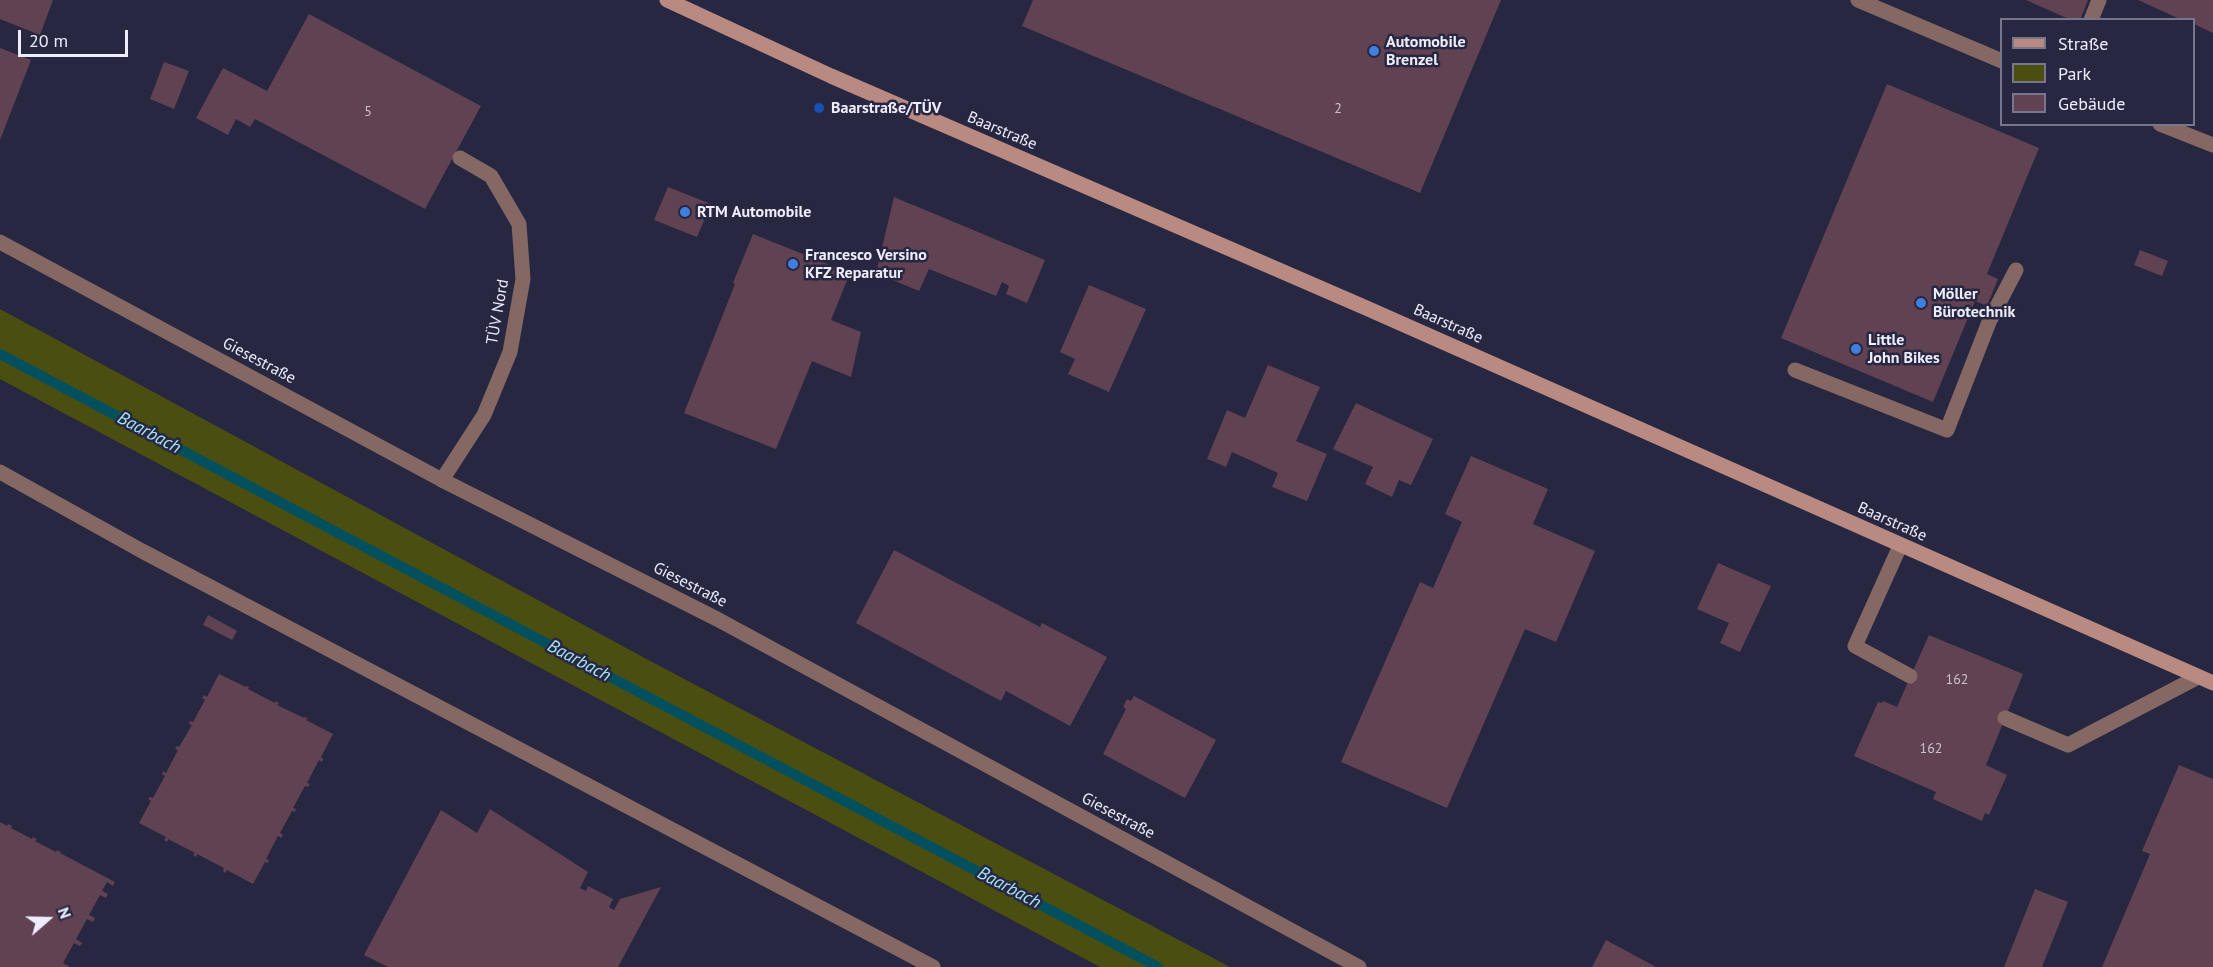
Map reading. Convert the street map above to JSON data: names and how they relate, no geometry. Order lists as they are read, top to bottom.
{
  "streets": {
    "main road": ["Baarstraße"],
    "street": ["TÜV Nord", "Giesestraße"]
  },
  "crossings": [
    ["TÜV Nord", "Giesestraße"]
  ],
  "water": ["Baarbach"],
  "places": [
    "Automobile Brenzel",
    "Baarstraße/TÜV",
    "RTM Automobile",
    "Francesco Versino KFZ Reparatur",
    "Möller Bürotechnik",
    "Little John Bikes"
  ],
  "house_numbers": [
    "2",
    "5",
    "162",
    "162"
  ],
  "legend": ["Straße", "Park", "Gebäude"],
  "scale_bar": "20 m",
  "north": "right"
}
